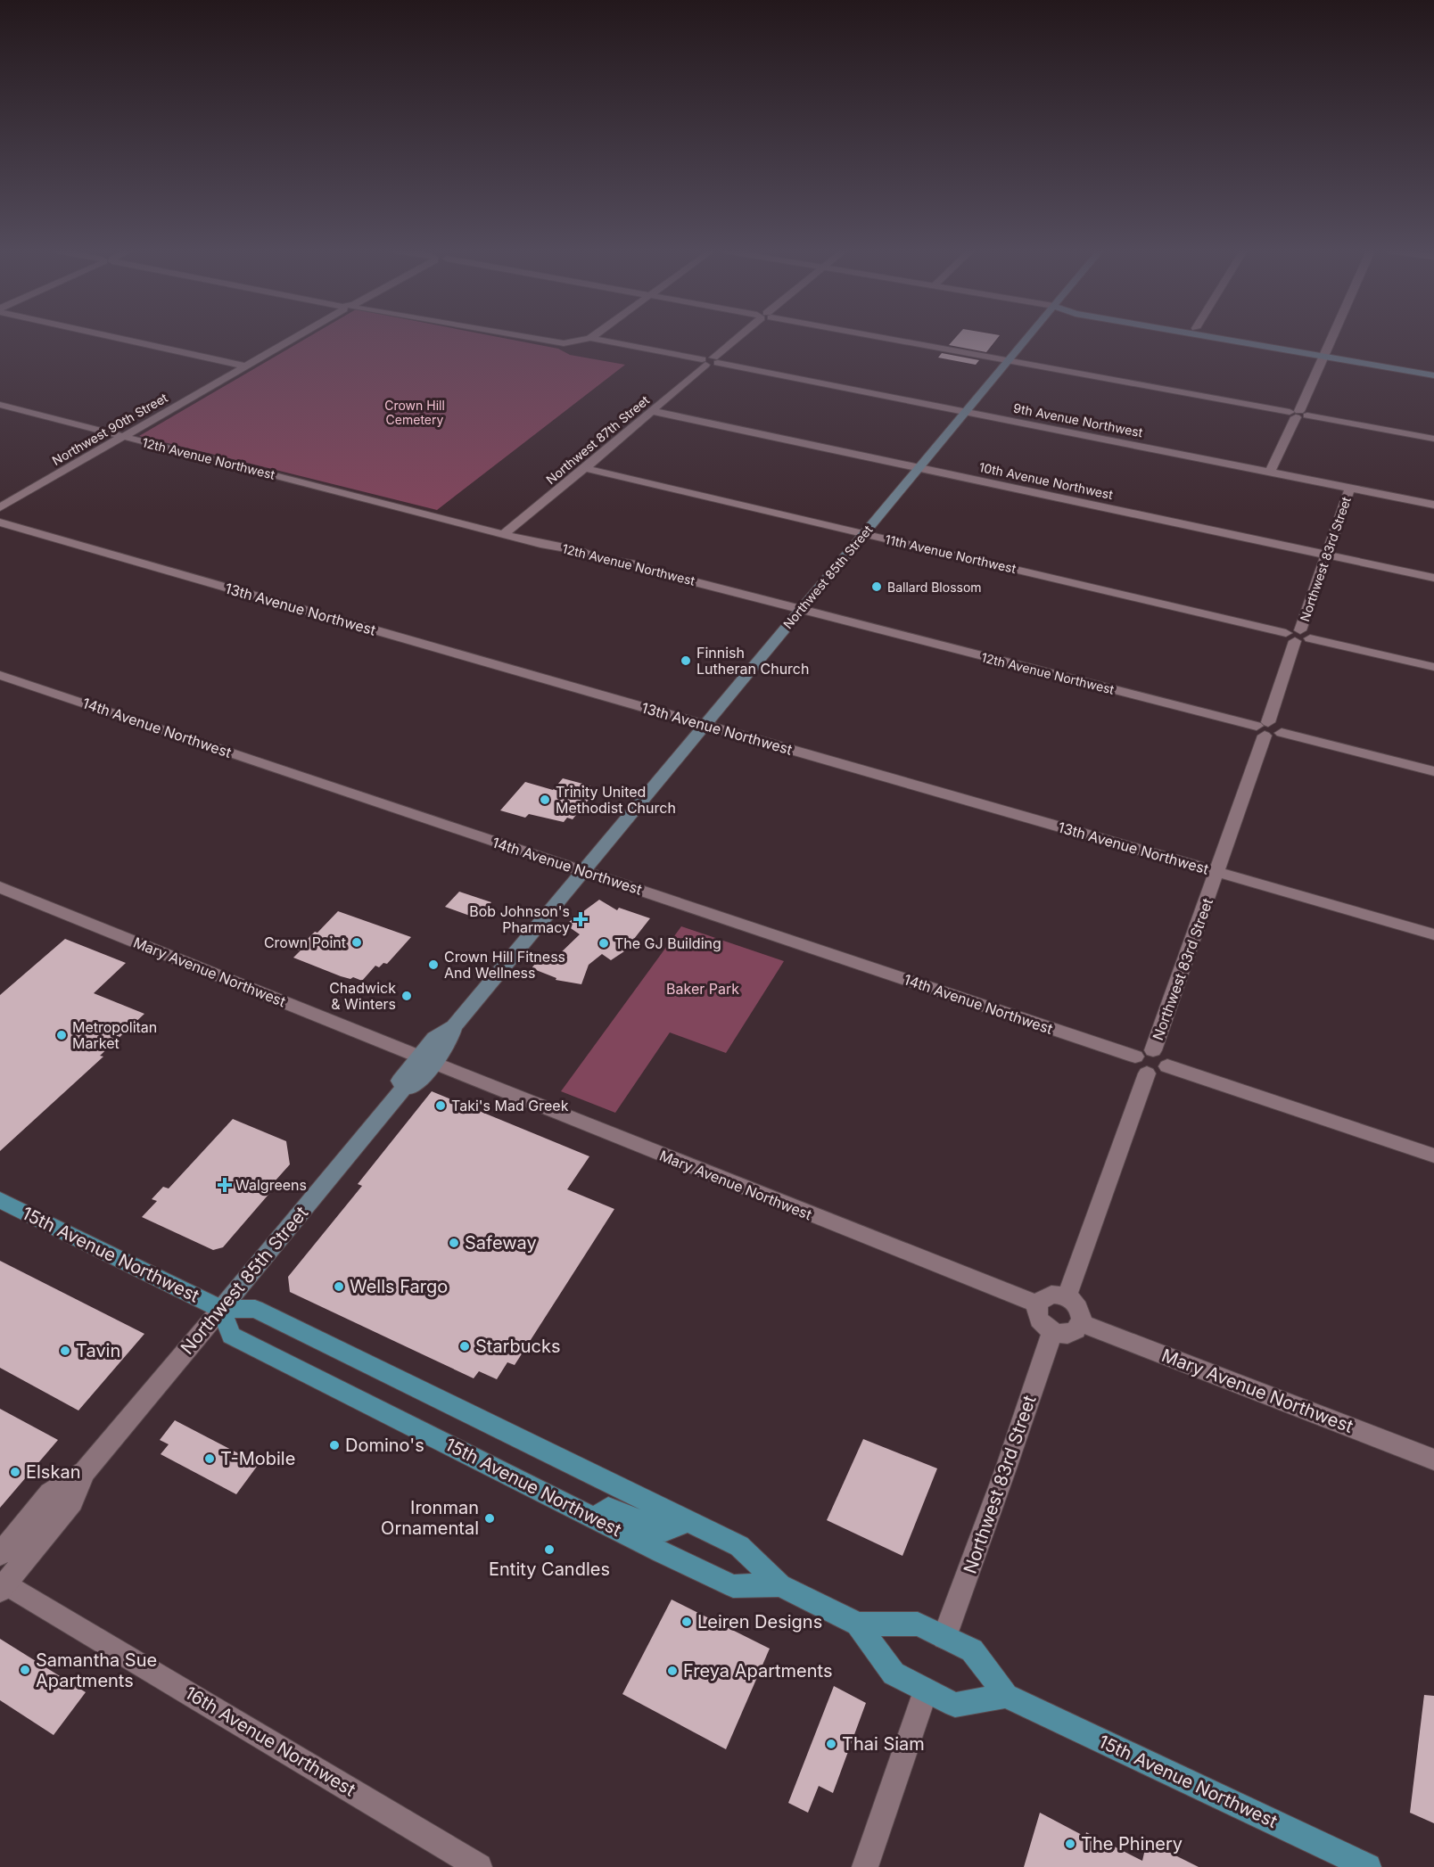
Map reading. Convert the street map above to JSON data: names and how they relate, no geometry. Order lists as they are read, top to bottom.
{
  "streets": {
    "main road": ["Northwest 85th Street", "15th Avenue Northwest"],
    "street": [
      "9th Avenue Northwest",
      "Northwest 90th Street",
      "Northwest 87th Street",
      "12th Avenue Northwest",
      "10th Avenue Northwest",
      "11th Avenue Northwest",
      "Northwest 83rd Street",
      "13th Avenue Northwest",
      "14th Avenue Northwest",
      "Mary Avenue Northwest",
      "16th Avenue Northwest"
    ]
  },
  "crossings": [
    ["9th Avenue Northwest", "Northwest 87th Street"],
    ["9th Avenue Northwest", "Northwest 83rd Street"],
    ["9th Avenue Northwest", "Northwest 85th Street"],
    ["Northwest 90th Street", "12th Avenue Northwest"],
    ["Northwest 87th Street", "12th Avenue Northwest"],
    ["Northwest 87th Street", "10th Avenue Northwest"],
    ["Northwest 87th Street", "11th Avenue Northwest"],
    ["12th Avenue Northwest", "Northwest 83rd Street"],
    ["12th Avenue Northwest", "Northwest 85th Street"],
    ["10th Avenue Northwest", "Northwest 83rd Street"],
    ["10th Avenue Northwest", "Northwest 85th Street"],
    ["11th Avenue Northwest", "Northwest 83rd Street"],
    ["11th Avenue Northwest", "Northwest 85th Street"],
    ["Northwest 83rd Street", "13th Avenue Northwest"],
    ["Northwest 83rd Street", "14th Avenue Northwest"],
    ["Northwest 83rd Street", "Mary Avenue Northwest"],
    ["Northwest 83rd Street", "15th Avenue Northwest"],
    ["Northwest 85th Street", "13th Avenue Northwest"],
    ["Northwest 85th Street", "14th Avenue Northwest"],
    ["Northwest 85th Street", "Mary Avenue Northwest"],
    ["Northwest 85th Street", "15th Avenue Northwest"],
    ["Northwest 85th Street", "16th Avenue Northwest"]
  ],
  "parks": ["Crown Hill Cemetery", "Baker Park"],
  "places": {
    "other": [
      "Ballard Blossom",
      "Finnish Lutheran Church",
      "Trinity United Methodist Church",
      "Crown Point",
      "The GJ Building",
      "Crown Hill Fitness And Wellness",
      "Chadwick & Winters",
      "Metropolitan Market",
      "Taki's Mad Greek",
      "Safeway",
      "Wells Fargo",
      "Starbucks",
      "Tavin",
      "Domino's",
      "T-Mobile",
      "Elskan",
      "Ironman Ornamental",
      "Entity Candles",
      "Leiren Designs",
      "Samantha Sue Apartments",
      "Freya Apartments",
      "Thai Siam",
      "The Phinery"
    ],
    "health": ["Bob Johnson's Pharmacy", "Walgreens"]
  }
}
